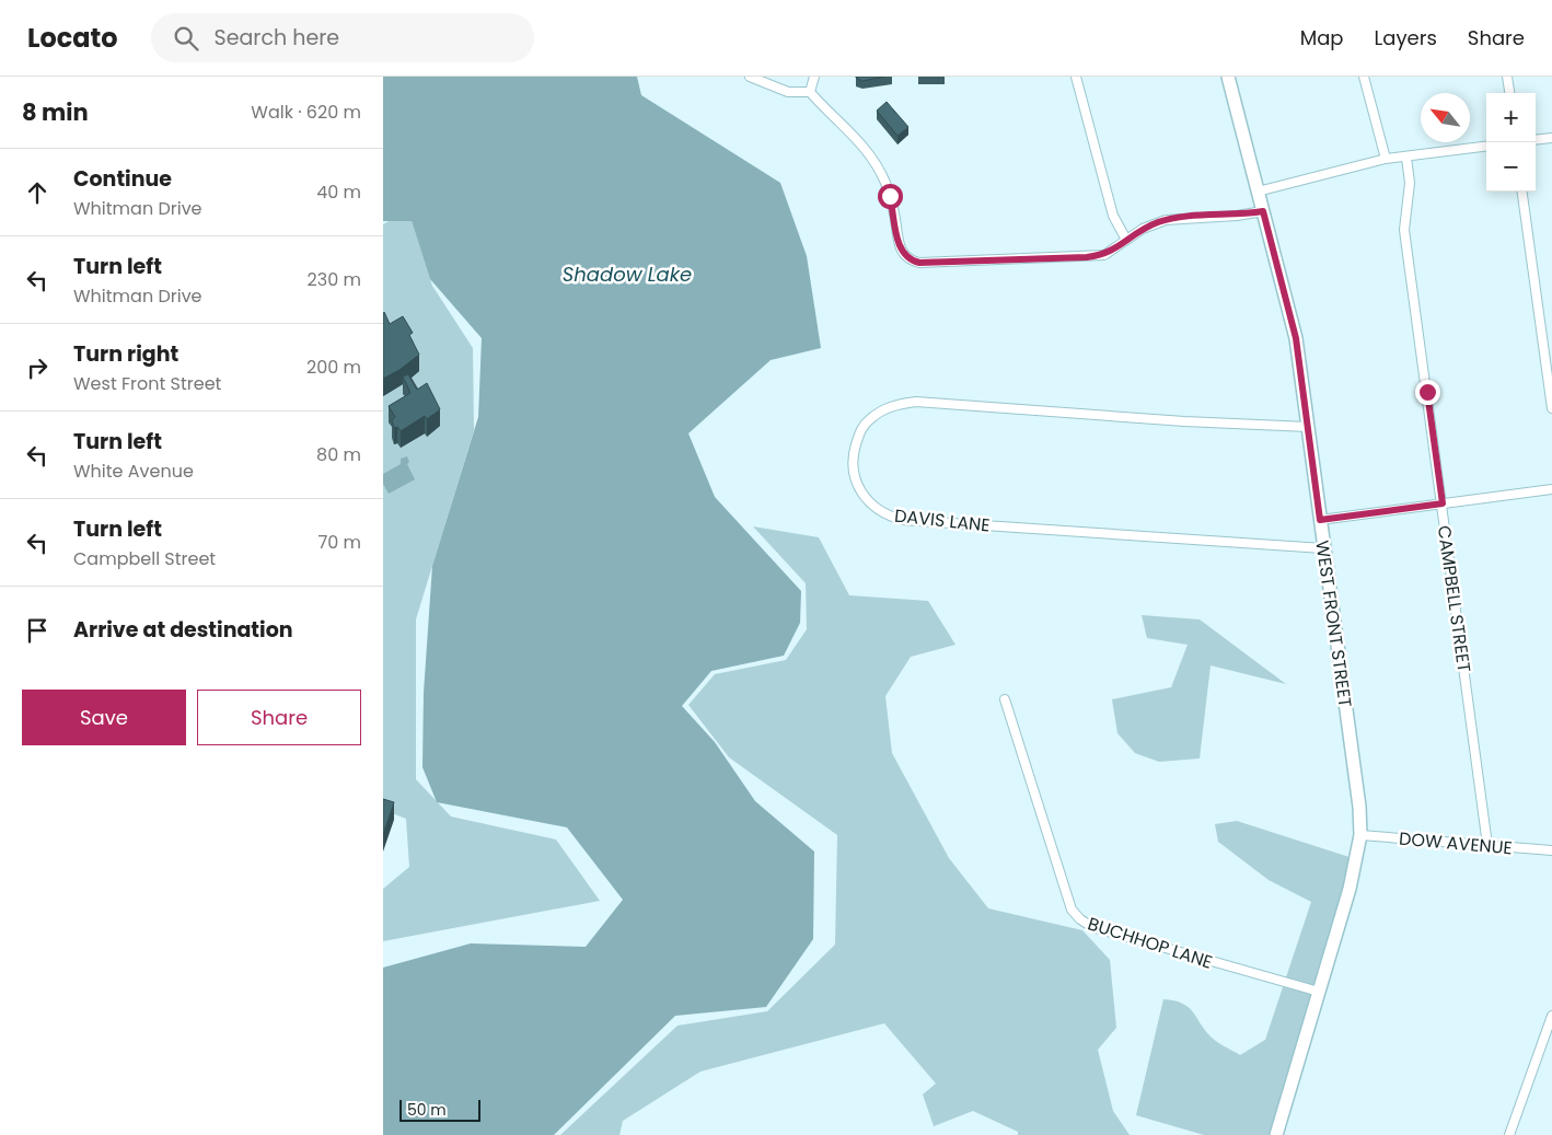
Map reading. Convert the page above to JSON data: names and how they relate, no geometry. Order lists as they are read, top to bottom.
{
  "streets": {
    "street": [
      "DAVIS LANE",
      "CAMPBELL STREET",
      "WEST FRONT STREET",
      "DOW AVENUE",
      "BUCHHOP LANE"
    ]
  },
  "crossings": [
    ["DAVIS LANE", "WEST FRONT STREET"],
    ["CAMPBELL STREET", "DOW AVENUE"],
    ["WEST FRONT STREET", "DOW AVENUE"],
    ["WEST FRONT STREET", "BUCHHOP LANE"]
  ],
  "water": ["Shadow Lake"],
  "scale_bar": "50 m",
  "north": "top left",
  "page": {
    "header": "Locato",
    "search": "Search here",
    "nav": ["Map", "Layers", "Share"],
    "heading": ["8 min", "Walk · 620 m"],
    "map_buttons": ["+", "−"],
    "list": [
      ["Continue", "Whitman Drive", "40 m"],
      ["Turn left", "Whitman Drive", "230 m"],
      ["Turn right", "West Front Street", "200 m"],
      ["Turn left", "White Avenue", "80 m"],
      ["Turn left", "Campbell Street", "70 m"],
      "Arrive at destination"
    ],
    "buttons": ["Save", "Share"],
    "scale": "50 m"
  }
}
